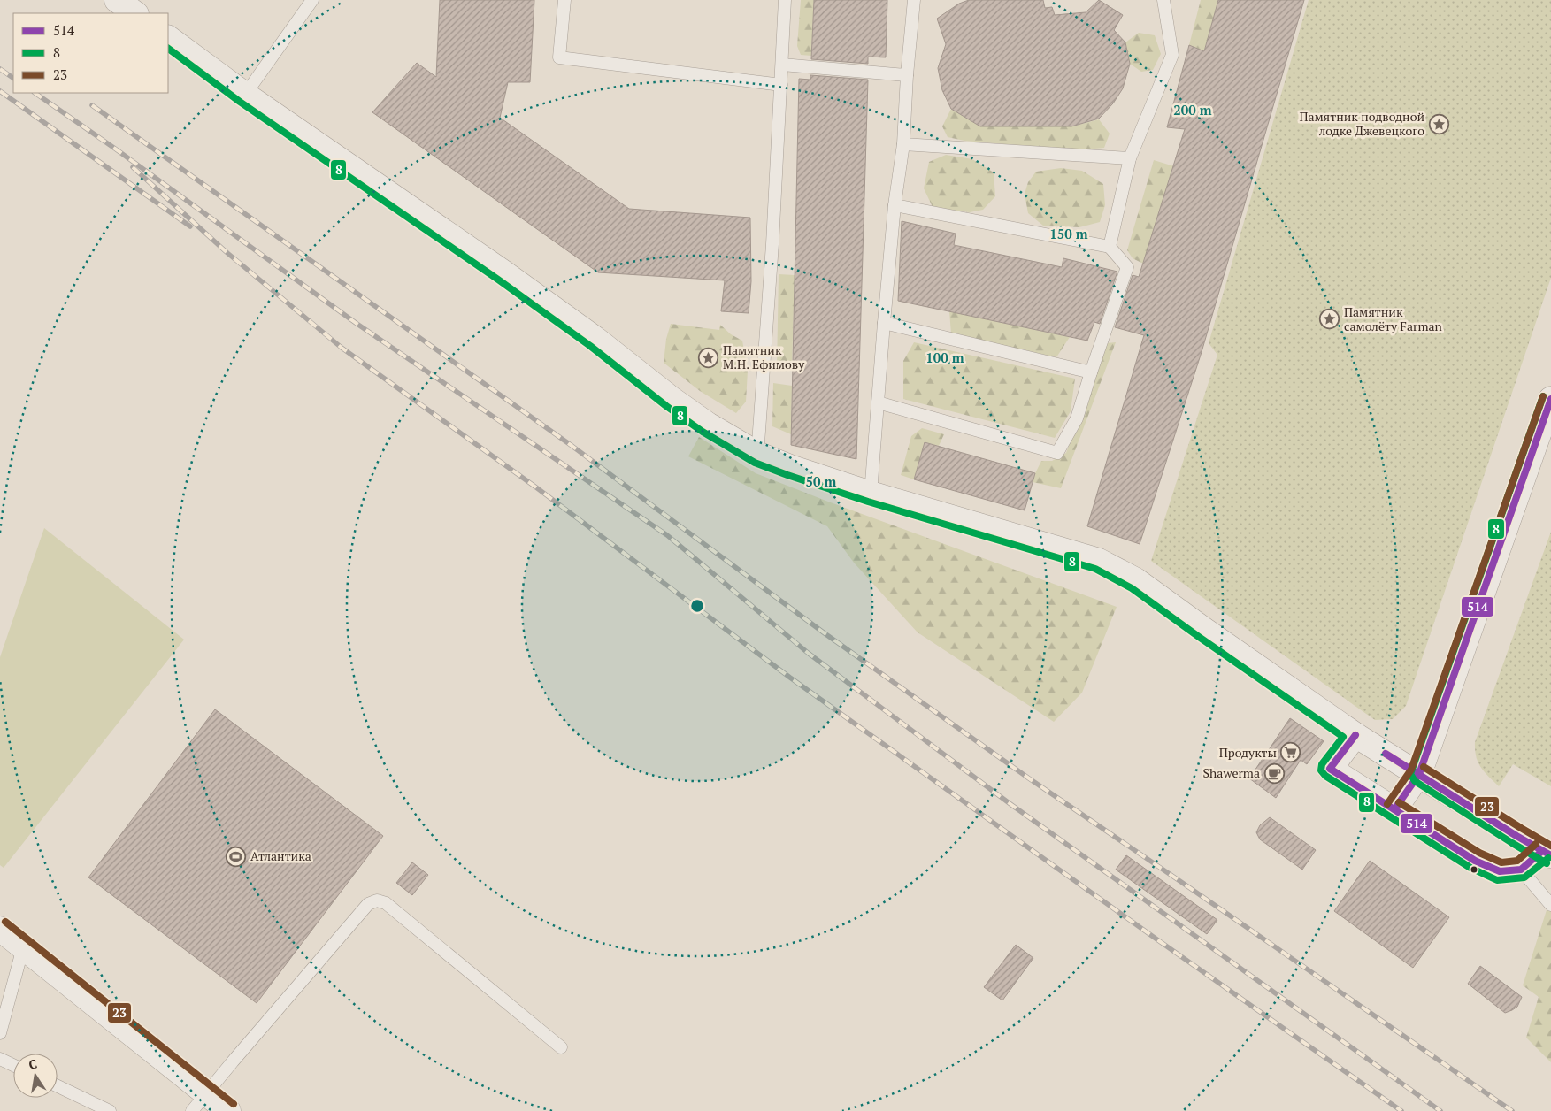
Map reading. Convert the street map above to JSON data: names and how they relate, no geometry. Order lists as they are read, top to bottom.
{
  "places": {
    "place": ["Памятник подводной лодке Джевецкого", "Памятник самолёту Farman", "Памятник М.Н. Ефимову"],
    "supermarket": ["Продукты"],
    "cafe": ["Shawerma"],
    "sports": ["Атлантика"]
  },
  "lines": ["transit line 8", "transit line 23", "transit line 514"],
  "legend": ["514", "8", "23"],
  "north": "top",
  "rings": [
    "200 m",
    "150 m",
    "100 m",
    "50 m"
  ]
}
